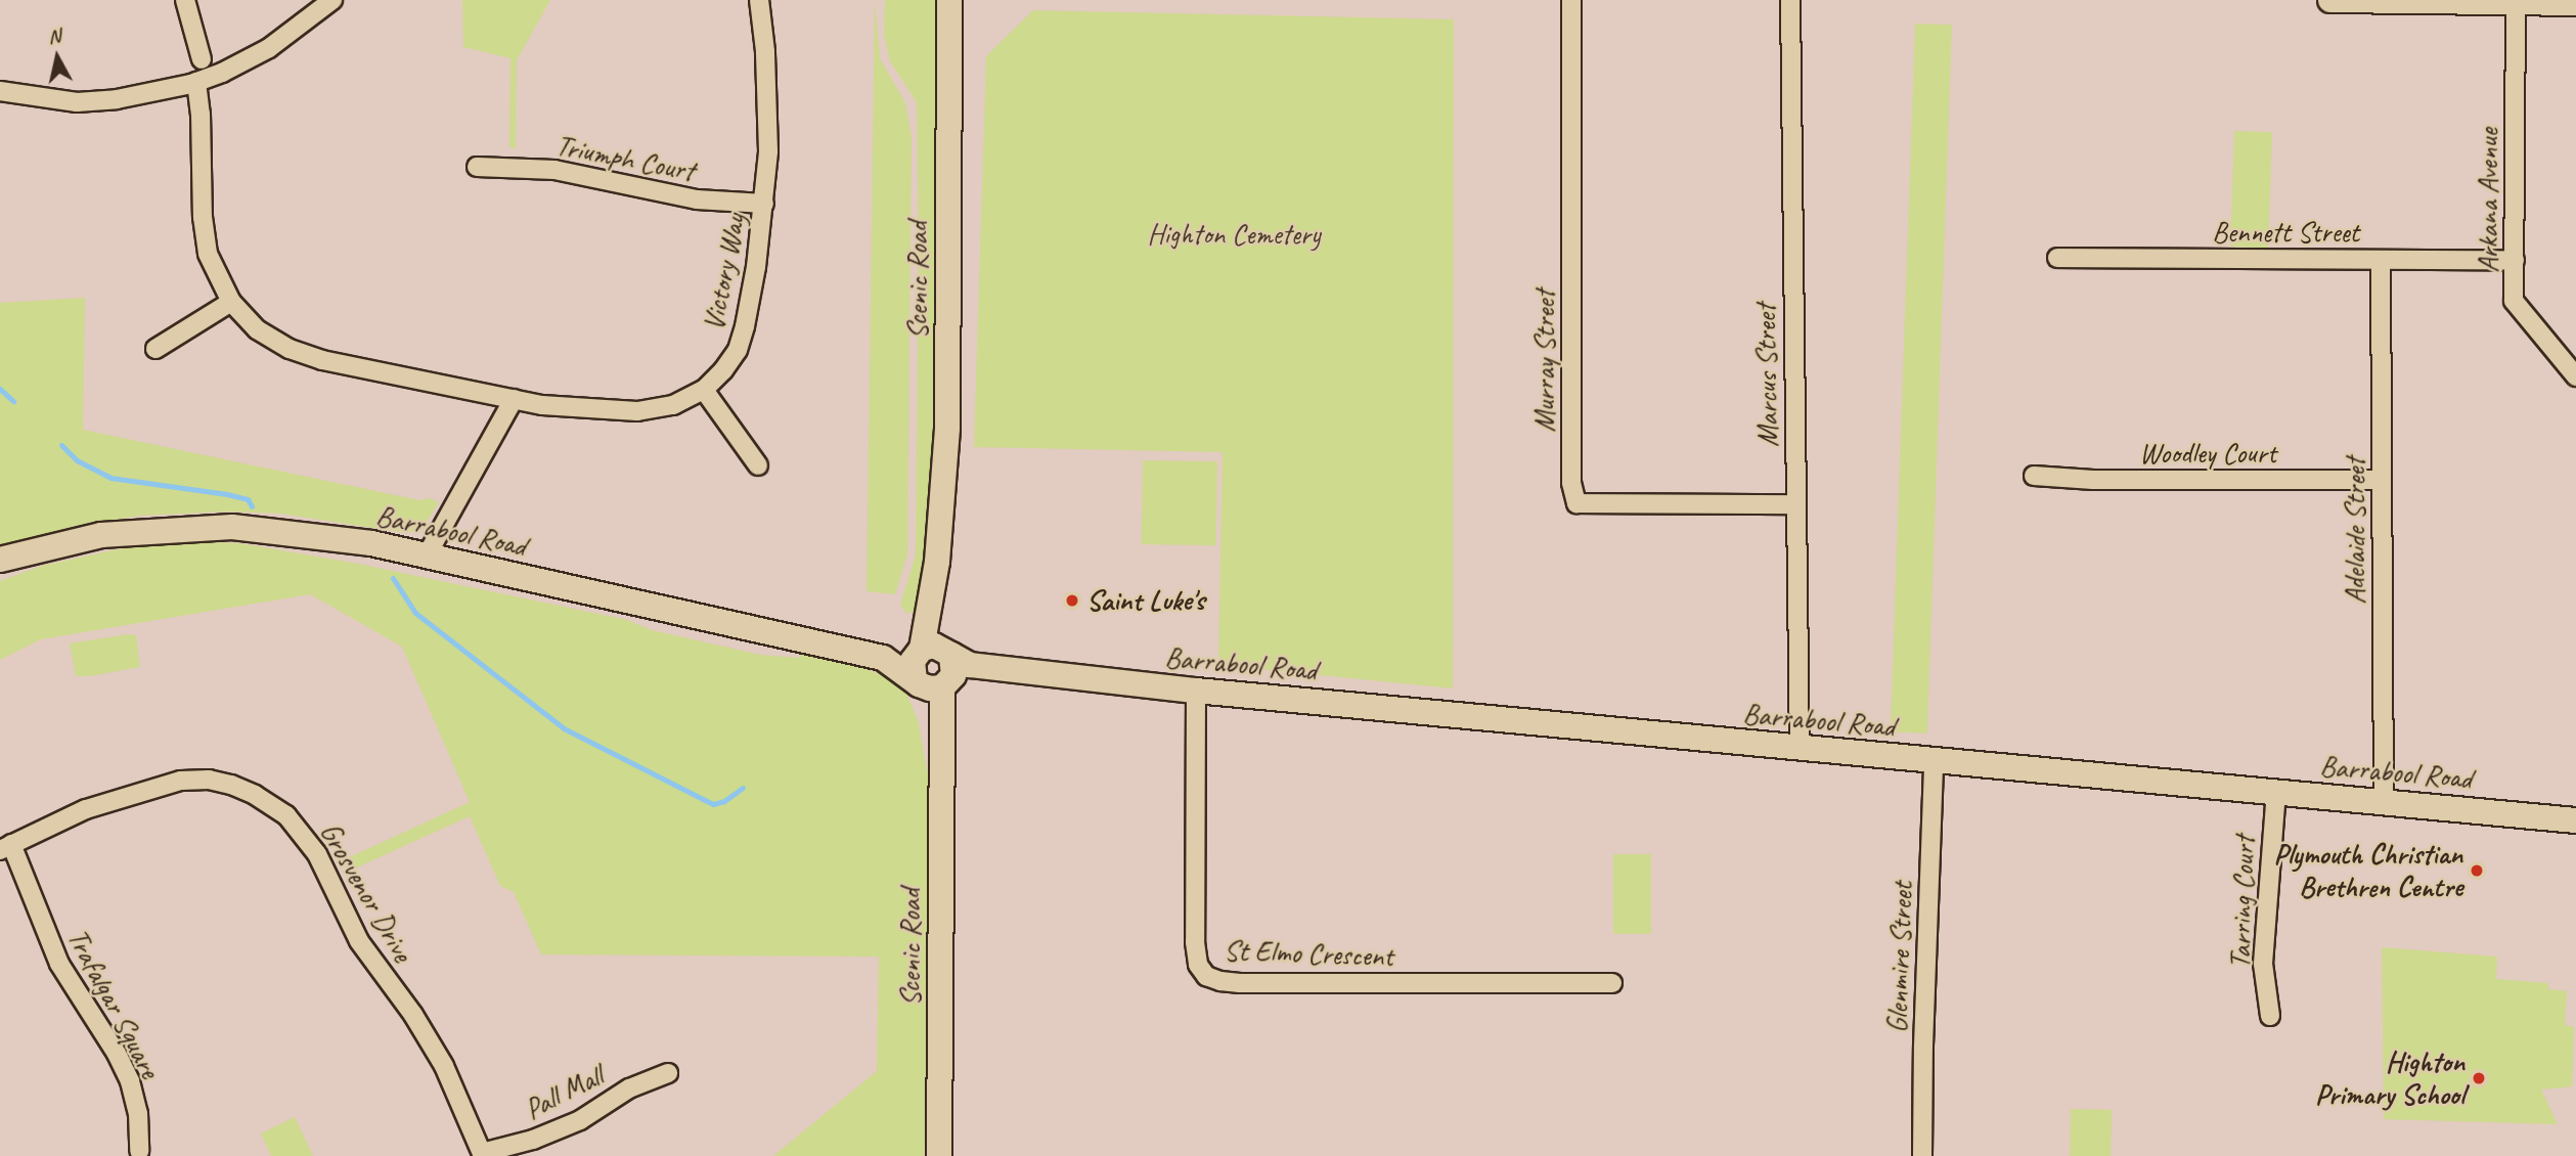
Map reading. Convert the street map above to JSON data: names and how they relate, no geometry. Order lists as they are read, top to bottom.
{
  "streets": {
    "main road": ["Scenic Road", "Barrabool Road"],
    "street": [
      "Triumph Court",
      "Arkana Avenue",
      "Bennett Street",
      "Victory Way",
      "Murray Street",
      "Marcus Street",
      "Woodley Court",
      "Adelaide Street",
      "Grosvenor Drive",
      "Tarring Court",
      "St Elmo Crescent",
      "Glenmire Street",
      "Trafalgar Square",
      "Pall Mall"
    ]
  },
  "crossings": [
    ["Triumph Court", "Victory Way"],
    ["Arkana Avenue", "Bennett Street"],
    ["Bennett Street", "Adelaide Street"],
    ["Scenic Road", "Barrabool Road"],
    ["Murray Street", "Marcus Street"],
    ["Marcus Street", "Barrabool Road"],
    ["Woodley Court", "Adelaide Street"],
    ["Barrabool Road", "Adelaide Street"],
    ["Barrabool Road", "Tarring Court"],
    ["Barrabool Road", "St Elmo Crescent"],
    ["Barrabool Road", "Glenmire Street"],
    ["Grosvenor Drive", "Trafalgar Square"],
    ["Grosvenor Drive", "Pall Mall"]
  ],
  "parks": ["Highton Cemetery"],
  "places": ["Saint Luke's", "Plymouth Christian Brethren Centre", "Highton Primary School"],
  "north": "top"
}
